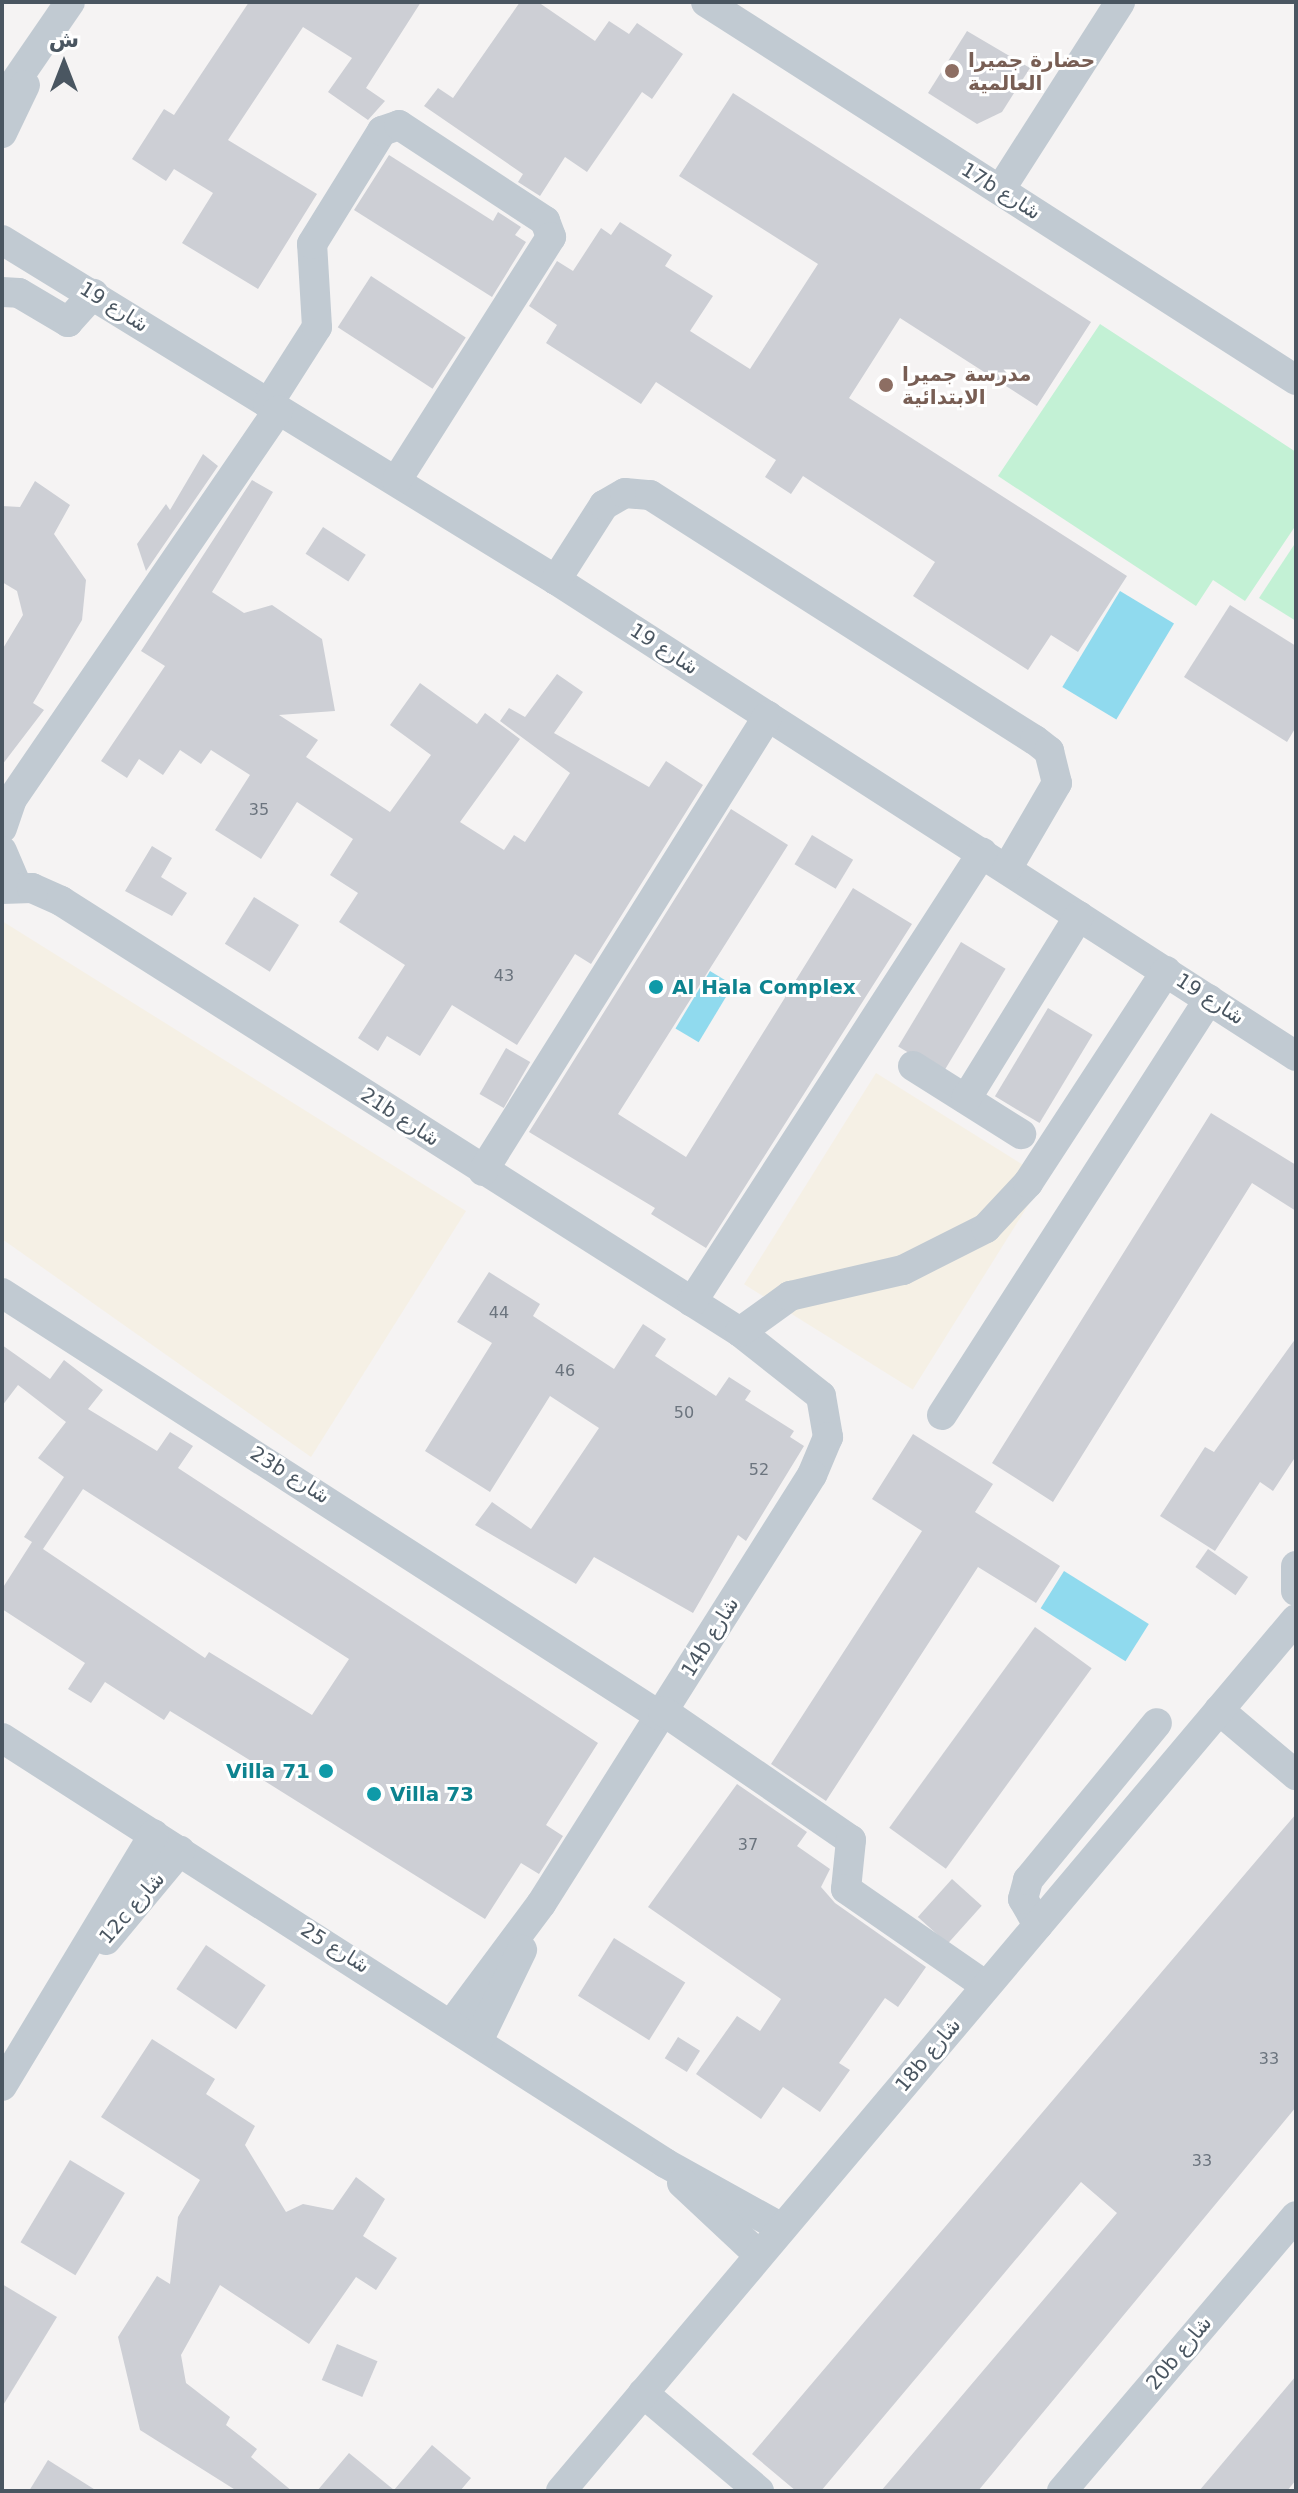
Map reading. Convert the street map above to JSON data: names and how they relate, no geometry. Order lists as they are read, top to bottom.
{
  "streets": {
    "street": [
      "17b شارع",
      "شارع 19",
      "21b شارع",
      "23b شارع",
      "14b شارع",
      "12c شارع",
      "شارع 25",
      "18b شارع",
      "20b شارع"
    ]
  },
  "crossings": [
    ["21b شارع", "14b شارع"],
    ["23b شارع", "14b شارع"],
    ["23b شارع", "18b شارع"],
    ["14b شارع", "شارع 25"],
    ["12c شارع", "شارع 25"],
    ["شارع 25", "18b شارع"]
  ],
  "places": [
    "حضارة جميرا العالمية",
    "مدرسة جميرا الابتدائية",
    "Al Hala Complex",
    "Villa 71",
    "Villa 73"
  ],
  "house_numbers": [
    "35",
    "43",
    "44",
    "46",
    "50",
    "52",
    "37",
    "33",
    "33"
  ],
  "north": "top"
}
